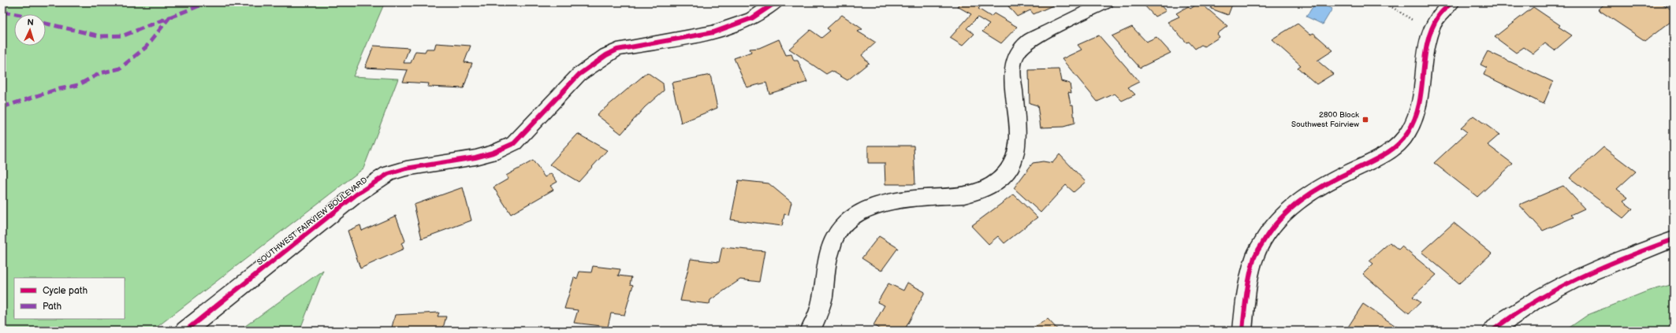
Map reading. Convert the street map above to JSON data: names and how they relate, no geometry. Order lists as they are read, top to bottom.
{
  "streets": {
    "street": ["SOUTHWEST FAIRVIEW BOULEVARD"]
  },
  "places": {
    "transit": ["2800 Block Southwest Fairview"]
  },
  "legend": ["Cycle path", "Path"],
  "north": "top"
}
